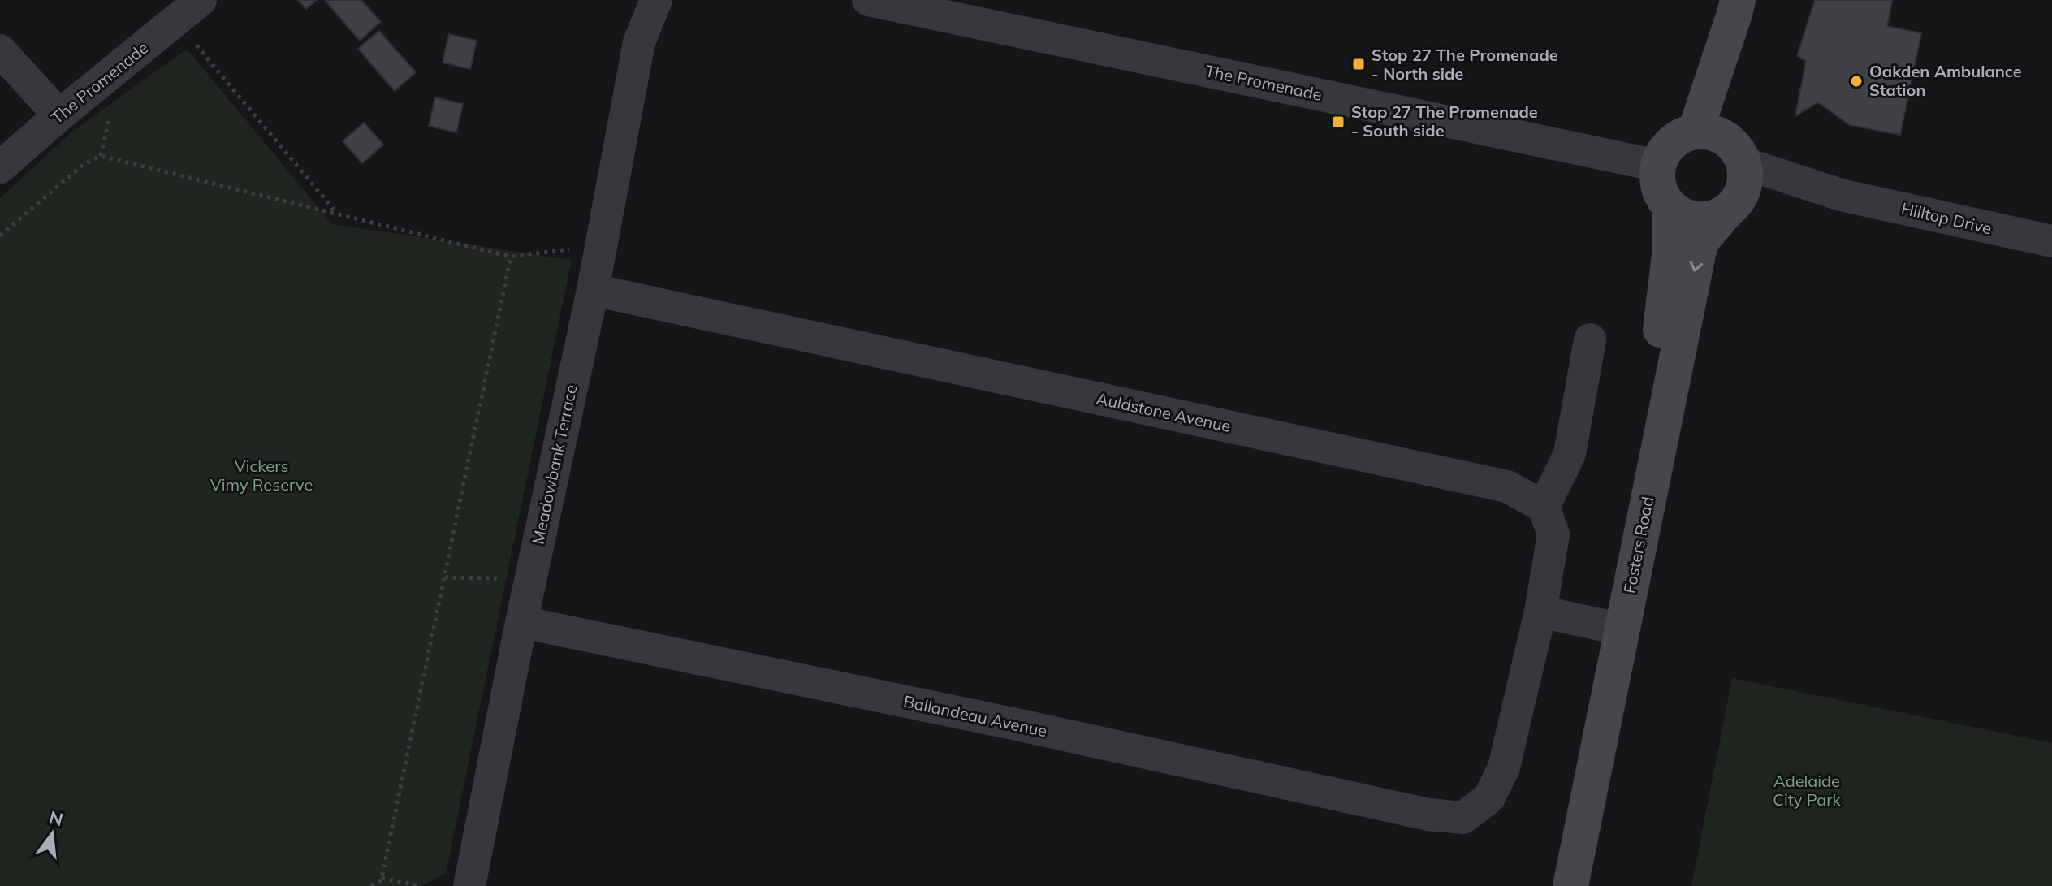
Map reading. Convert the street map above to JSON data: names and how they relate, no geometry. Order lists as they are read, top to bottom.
{
  "streets": {
    "main road": ["Fosters Road"],
    "street": [
      "The Promenade",
      "Hilltop Drive",
      "Auldstone Avenue",
      "Meadowbank Terrace",
      "Ballandeau Avenue"
    ]
  },
  "crossings": [
    ["Hilltop Drive", "Fosters Road"],
    ["Auldstone Avenue", "Meadowbank Terrace"],
    ["Meadowbank Terrace", "Ballandeau Avenue"]
  ],
  "parks": ["Vickers Vimy Reserve", "Adelaide City Park"],
  "places": {
    "transit": ["Stop 27 The Promenade - North side", "Stop 27 The Promenade - South side"],
    "other": ["Oakden Ambulance Station"]
  },
  "north": "top"
}
